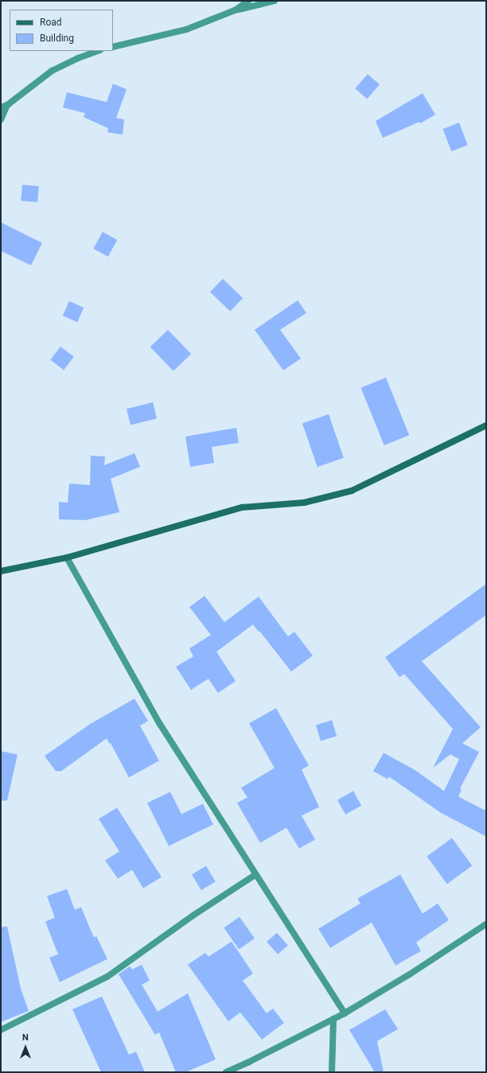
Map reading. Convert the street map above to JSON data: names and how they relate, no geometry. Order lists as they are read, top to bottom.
{
  "legend": ["Road", "Building"],
  "north": "top"
}
